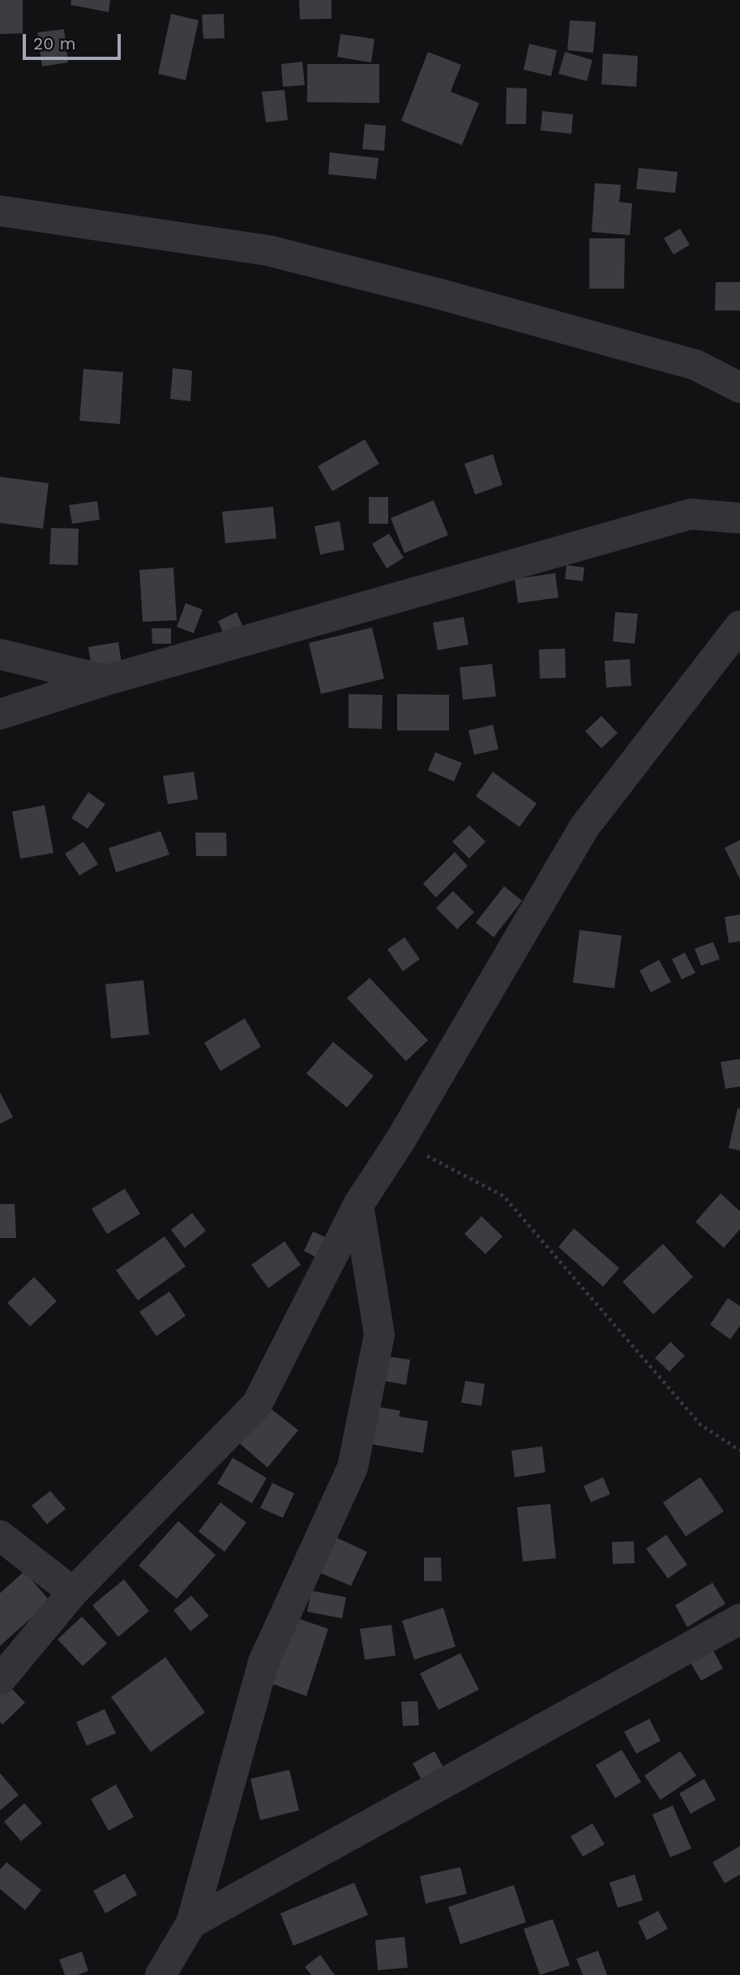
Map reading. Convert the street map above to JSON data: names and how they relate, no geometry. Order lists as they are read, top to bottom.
{
  "scale_bar": "20 m"
}
